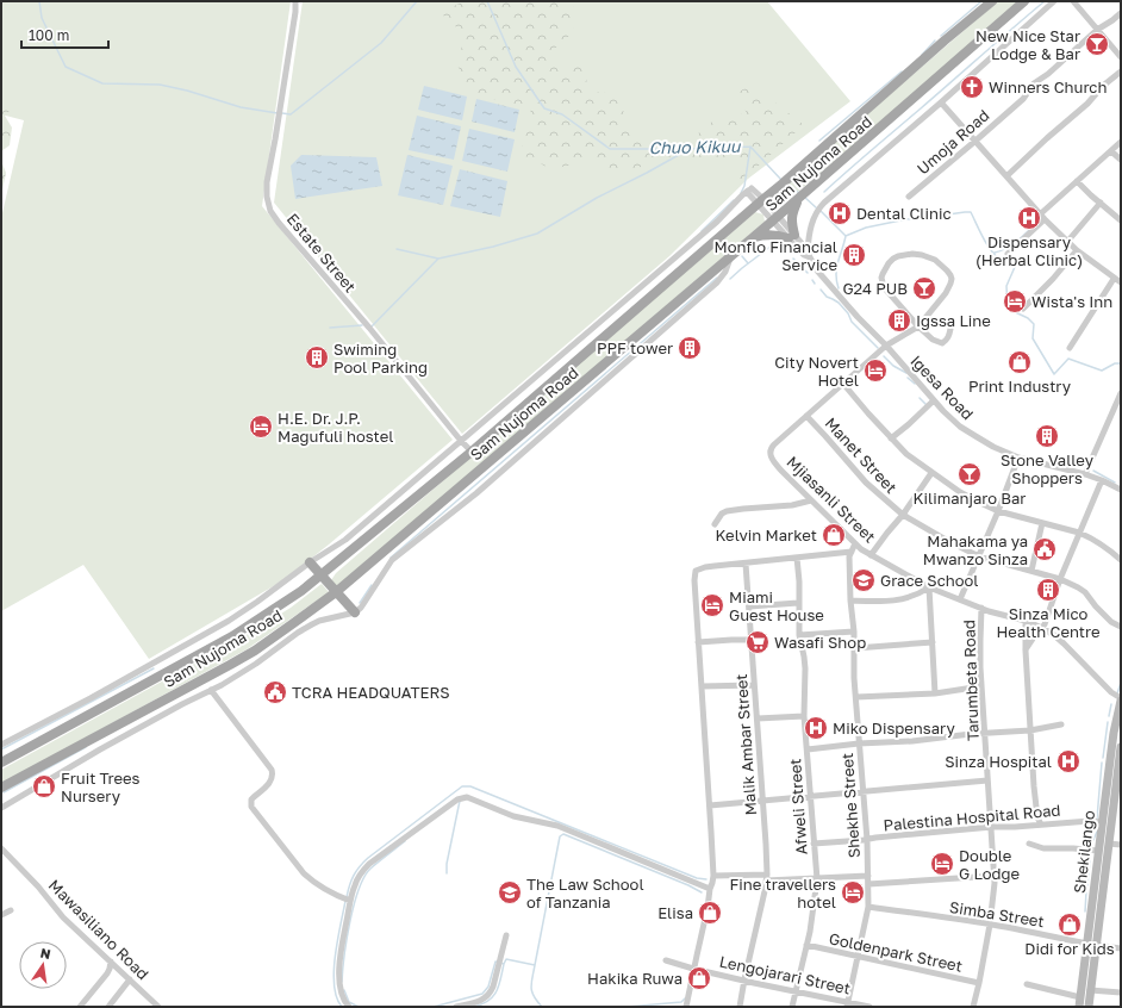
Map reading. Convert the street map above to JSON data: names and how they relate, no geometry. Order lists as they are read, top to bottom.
{
  "streets": {
    "main road": ["Sam Nujoma Road", "Shekilango"],
    "street": [
      "Umoja Road",
      "Estate Street",
      "Igesa Road",
      "Manet Street",
      "Mjiasanli Street",
      "Tarumbeta Road",
      "Malik Ambar Street",
      "Shekhe Street",
      "Afweli Street",
      "Palestina Hospital Road",
      "Simba Street",
      "Mawasiliano Road",
      "Goldenpark Street",
      "Lengojarari Street"
    ]
  },
  "crossings": [
    ["Sam Nujoma Road", "Estate Street"],
    ["Sam Nujoma Road", "Igesa Road"],
    ["Estate Street", "Igesa Road"],
    ["Manet Street", "Mjiasanli Street"],
    ["Mjiasanli Street", "Tarumbeta Road"],
    ["Mjiasanli Street", "Shekhe Street"],
    ["Mjiasanli Street", "Shekilango"],
    ["Tarumbeta Road", "Palestina Hospital Road"],
    ["Tarumbeta Road", "Simba Street"],
    ["Tarumbeta Road", "Goldenpark Street"],
    ["Malik Ambar Street", "Lengojarari Street"],
    ["Shekhe Street", "Palestina Hospital Road"],
    ["Shekhe Street", "Simba Street"],
    ["Shekhe Street", "Goldenpark Street"],
    ["Shekhe Street", "Lengojarari Street"],
    ["Afweli Street", "Palestina Hospital Road"],
    ["Afweli Street", "Goldenpark Street"],
    ["Afweli Street", "Lengojarari Street"],
    ["Palestina Hospital Road", "Shekilango"],
    ["Shekilango", "Simba Street"]
  ],
  "water": ["Chuo Kikuu"],
  "places": {
    "bar": ["New Nice Star Lodge & Bar", "G24 PUB", "Kilimanjaro Bar"],
    "church": ["Winners Church"],
    "hospital": [
      "Dental Clinic",
      "Dispensary (Herbal Clinic)",
      "Miko Dispensary",
      "Sinza Hospital"
    ],
    "building": [
      "Monflo Financial Service",
      "Igssa Line",
      "PPF tower",
      "Swiming Pool Parking",
      "Stone Valley Shoppers",
      "Sinza Mico Health Centre"
    ],
    "hotel": [
      "Wista's Inn",
      "City Novert Hotel",
      "H.E. Dr. J.P. Magufuli hostel",
      "Miami Guest House",
      "Double G Lodge",
      "Fine travellers hotel"
    ],
    "shop": [
      "Print Industry",
      "Kelvin Market",
      "Fruit Trees Nursery",
      "Elisa",
      "Didi for Kids",
      "Hakika Ruwa"
    ],
    "public building": ["Mahakama ya Mwanzo Sinza", "TCRA HEADQUATERS"],
    "school or university": ["Grace School", "The Law School of Tanzania"],
    "supermarket": ["Wasafi Shop"]
  },
  "scale_bar": "100 m",
  "north": "top"
}
